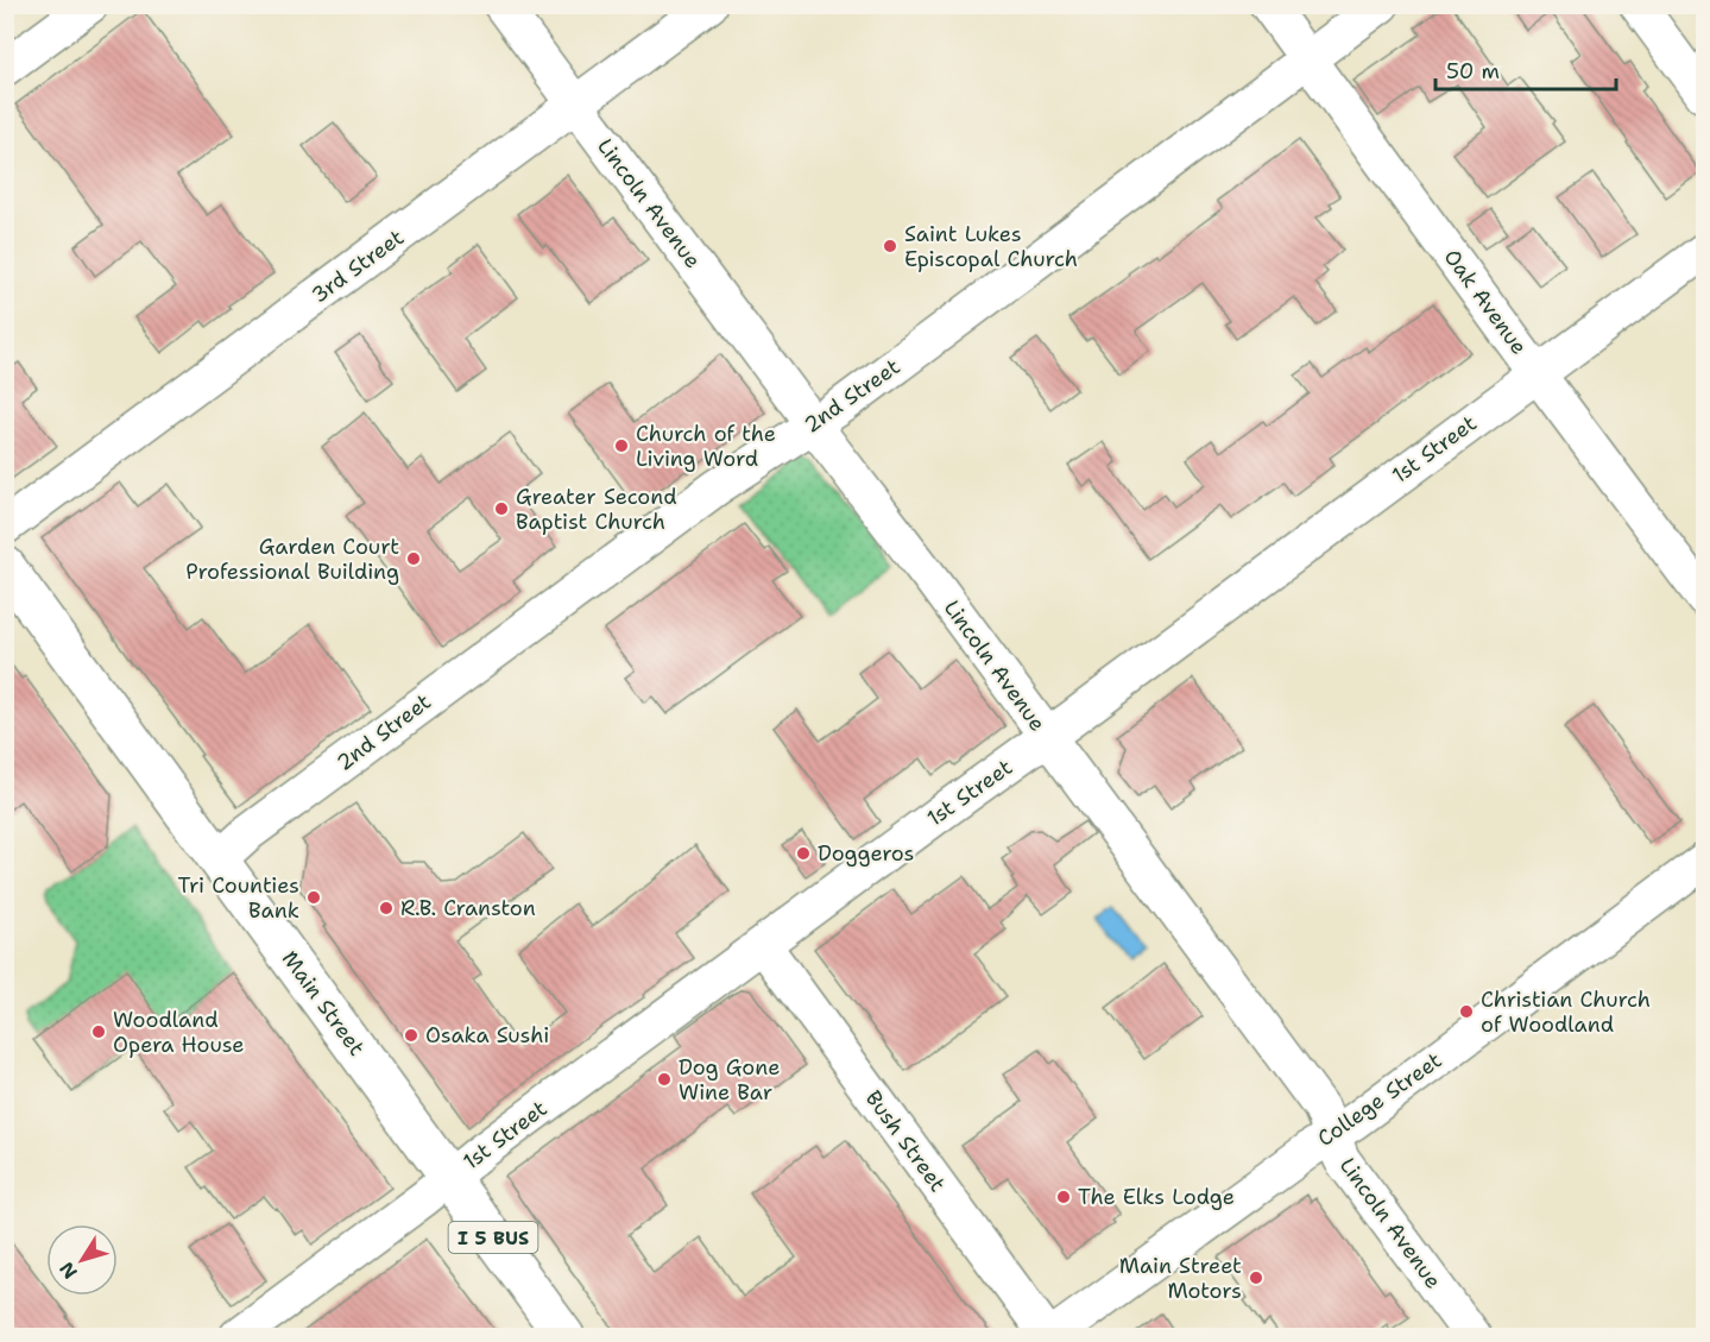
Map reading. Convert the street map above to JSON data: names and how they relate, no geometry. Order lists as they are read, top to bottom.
{
  "streets": {
    "main road": ["Main Street", "I 5 BUS"],
    "street": [
      "Lincoln Avenue",
      "3rd Street",
      "Oak Avenue",
      "2nd Street",
      "1st Street",
      "College Street",
      "Bush Street"
    ]
  },
  "crossings": [
    ["Lincoln Avenue", "3rd Street"],
    ["Lincoln Avenue", "2nd Street"],
    ["Lincoln Avenue", "1st Street"],
    ["Lincoln Avenue", "College Street"],
    ["Oak Avenue", "2nd Street"],
    ["Oak Avenue", "1st Street"],
    ["2nd Street", "Main Street"],
    ["1st Street", "Main Street"],
    ["1st Street", "Bush Street"],
    ["College Street", "Bush Street"]
  ],
  "places": [
    "Saint Lukes Episcopal Church",
    "Church of the Living Word",
    "Greater Second Baptist Church",
    "Garden Court Professional Building",
    "Doggeros",
    "Tri Counties Bank",
    "R.B. Cranston",
    "Christian Church of Woodland",
    "Woodland Opera House",
    "Osaka Sushi",
    "Dog Gone Wine Bar",
    "The Elks Lodge",
    "Main Street Motors"
  ],
  "scale_bar": "50 m",
  "north": "bottom left"
}
